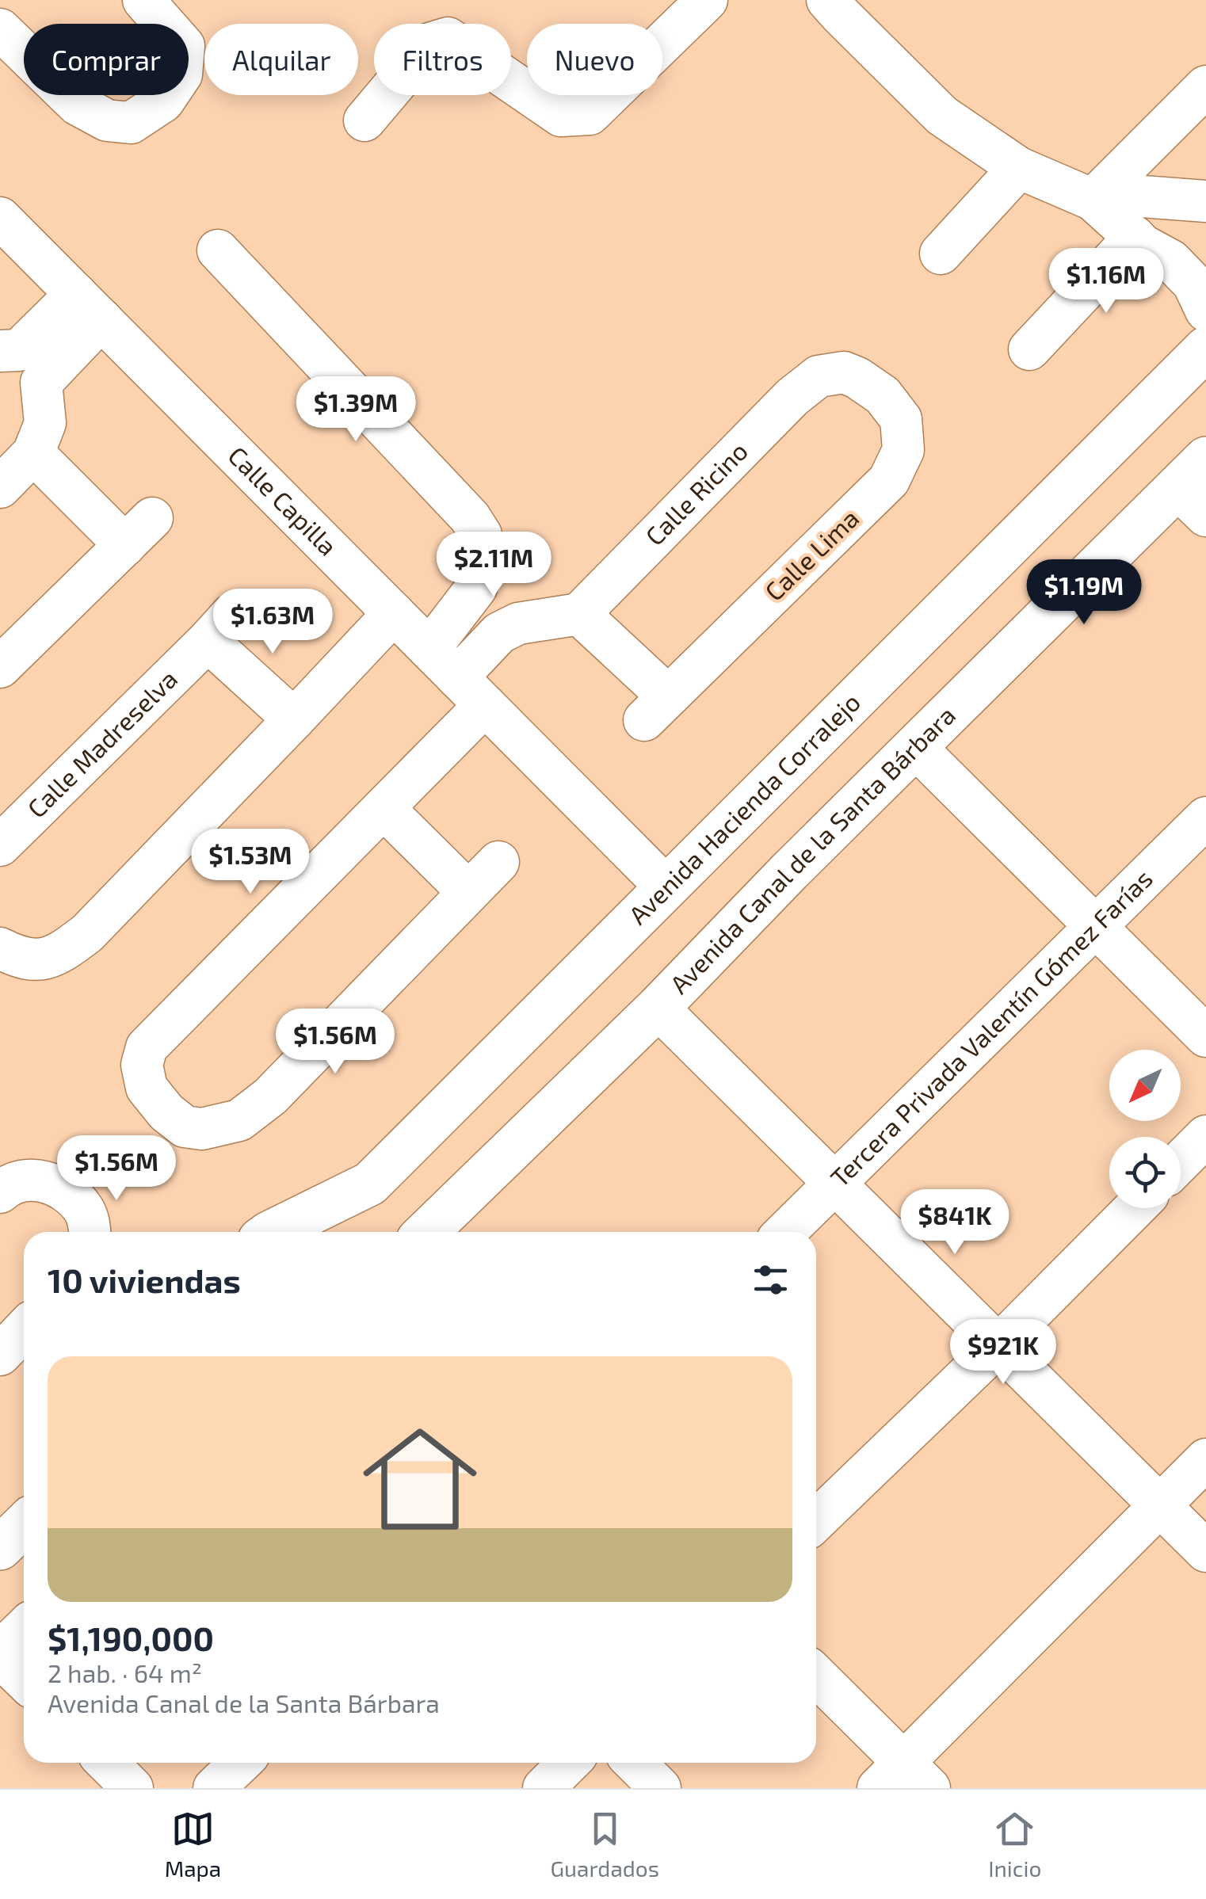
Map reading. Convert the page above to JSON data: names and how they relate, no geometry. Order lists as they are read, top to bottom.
{
  "streets": {
    "main road": ["Avenida Hacienda Corralejo", "Avenida Canal de la Santa Bárbara"],
    "street": [
      "Calle Ricino",
      "Calle Capilla",
      "Calle Lima",
      "Calle Madreselva",
      "Tercera Privada Valentín Gómez Farías"
    ]
  },
  "crossings": [
    ["Calle Ricino", "Calle Lima"],
    ["Calle Capilla", "Avenida Hacienda Corralejo"]
  ],
  "north": "bottom left",
  "page": {
    "chip": [
      "Comprar",
      "Alquilar",
      "Filtros",
      "Nuevo"
    ],
    "price": [
      "$1.16M",
      "$1.39M",
      "$2.11M",
      "$1.19M",
      "$1.63M",
      "$1.53M",
      "$1.56M",
      "$1.56M",
      "$841K",
      "$921K"
    ],
    "heading": "10 viviendas",
    "list": [
      {
        "name": "$1,190,000",
        "note": "2 hab. · 64 m² · Avenida Canal de la Santa Bárbara"
      }
    ],
    "tabs": ["Mapa", "Guardados", "Inicio"]
  }
}
